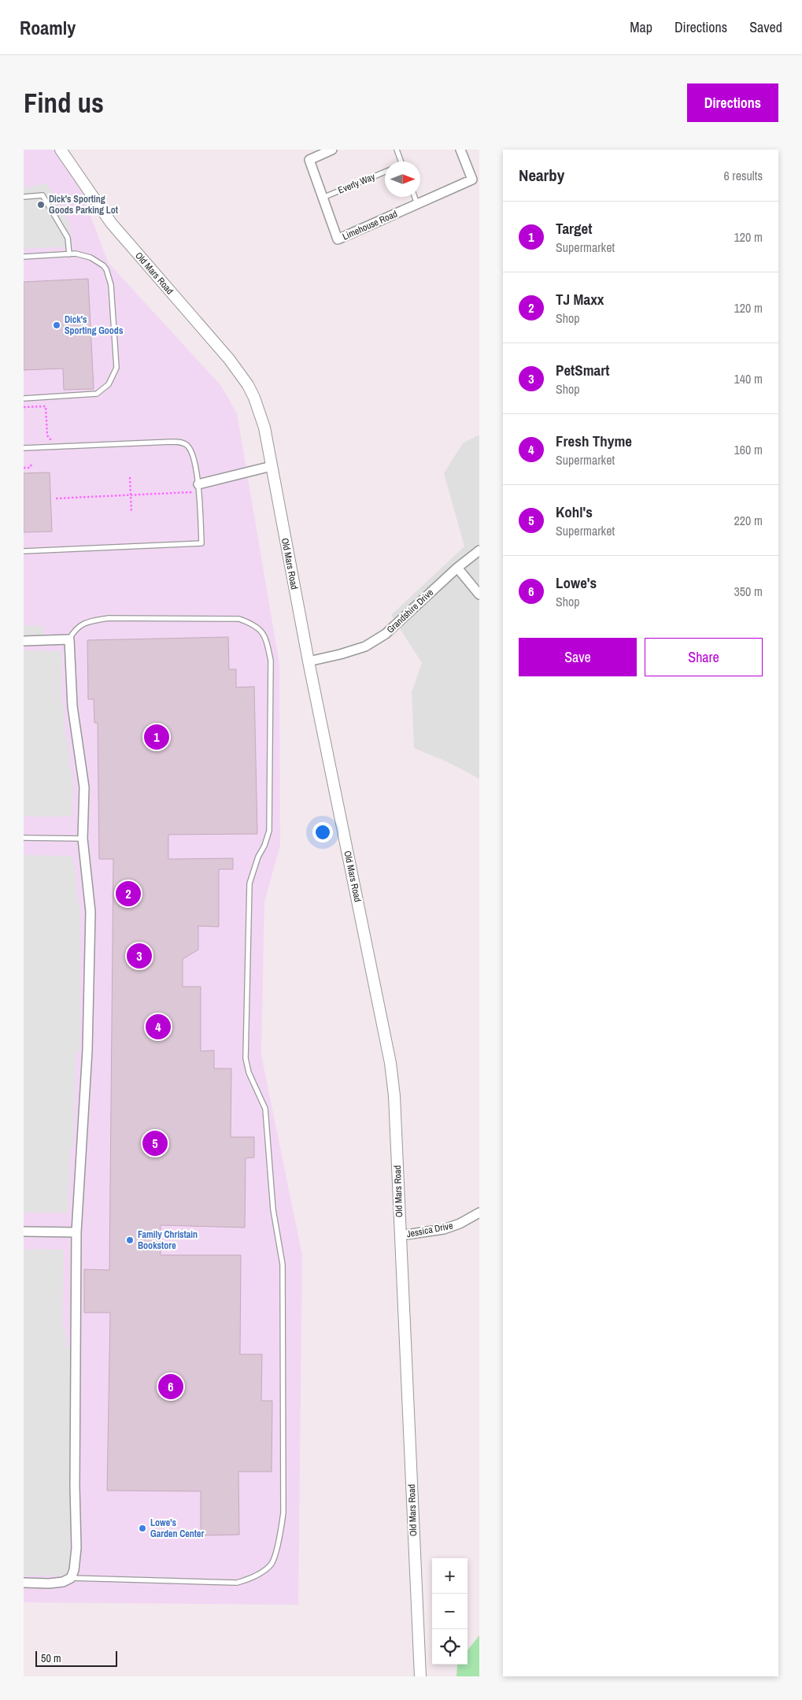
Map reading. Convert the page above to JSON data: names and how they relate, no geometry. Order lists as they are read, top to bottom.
{
  "streets": {
    "street": [
      "Limehouse Road",
      "Old Mars Road",
      "Grandshire Drive",
      "Jessica Drive"
    ],
    "lane": ["Everly Way"]
  },
  "crossings": [
    ["Everly Way", "Limehouse Road"],
    ["Old Mars Road", "Grandshire Drive"],
    ["Old Mars Road", "Jessica Drive"]
  ],
  "places": [
    "Dick's Sporting Goods Parking Lot",
    "Dick's Sporting Goods",
    "Family Christain Bookstore",
    "Lowe's Garden Center"
  ],
  "scale_bar": "50 m",
  "north": "right",
  "page": {
    "header": "Roamly",
    "nav": ["Map", "Directions", "Saved"],
    "buttons": [
      "Directions",
      ["Save", "Share"]
    ],
    "title": "Find us",
    "heading": ["Nearby", "6 results"],
    "list": [
      {
        "mark": "1",
        "name": "Target",
        "note": "Supermarket",
        "value": "120 m"
      },
      {
        "mark": "2",
        "name": "TJ Maxx",
        "note": "Shop",
        "value": "120 m"
      },
      {
        "mark": "3",
        "name": "PetSmart",
        "note": "Shop",
        "value": "140 m"
      },
      {
        "mark": "4",
        "name": "Fresh Thyme",
        "note": "Supermarket",
        "value": "160 m"
      },
      {
        "mark": "5",
        "name": "Kohl's",
        "note": "Supermarket",
        "value": "220 m"
      },
      {
        "mark": "6",
        "name": "Lowe's",
        "note": "Shop",
        "value": "350 m"
      }
    ],
    "pins": [
      "1",
      "2",
      "3",
      "4",
      "5",
      "6"
    ],
    "map_buttons": ["+", "−"],
    "scale": "50 m"
  }
}
